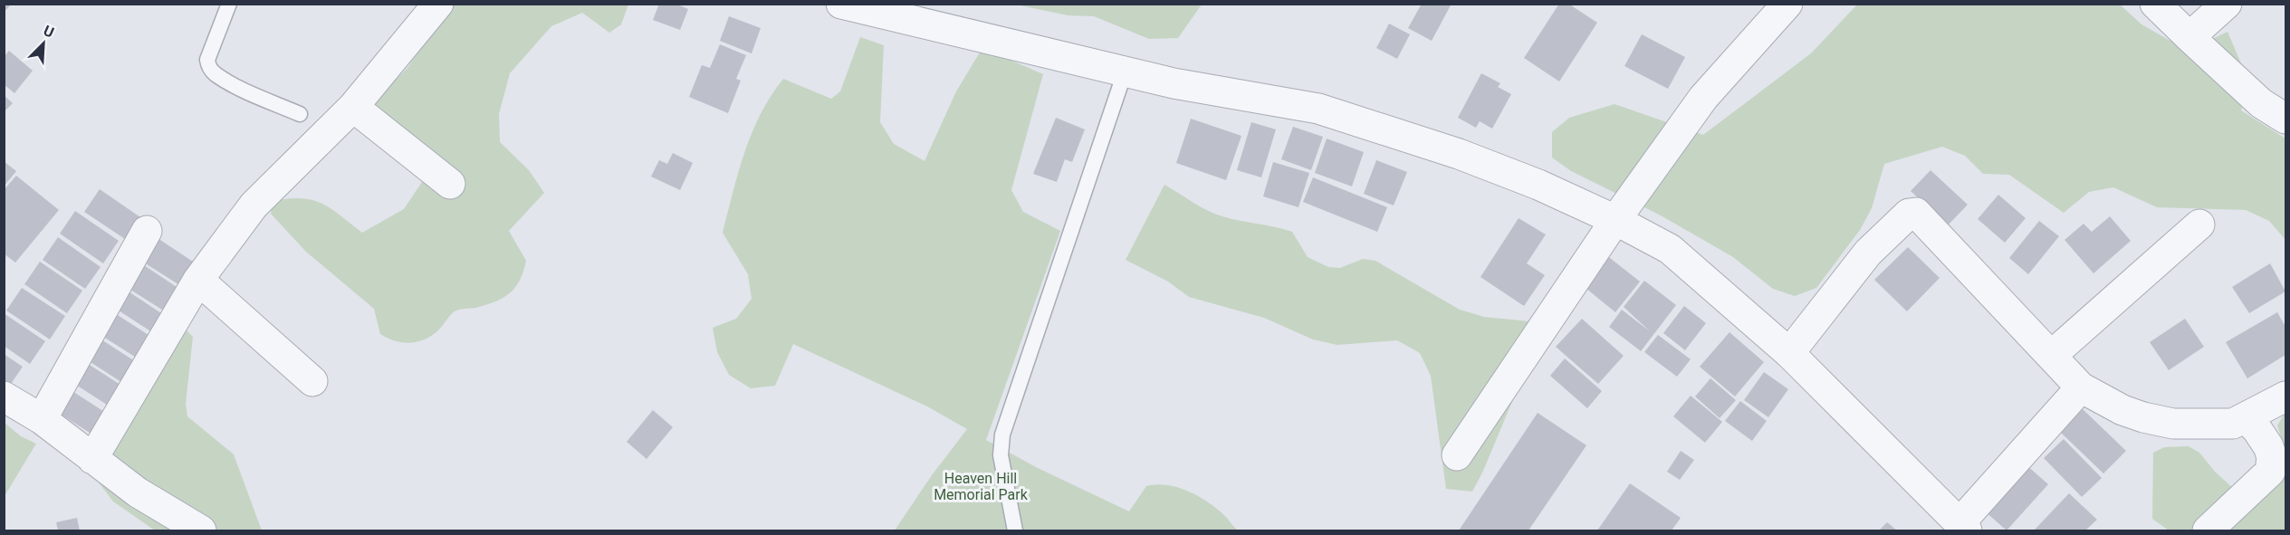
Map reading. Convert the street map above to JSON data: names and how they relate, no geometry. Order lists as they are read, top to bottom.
{
  "parks": ["Heaven Hill Memorial Park"],
  "north": "top right"
}
